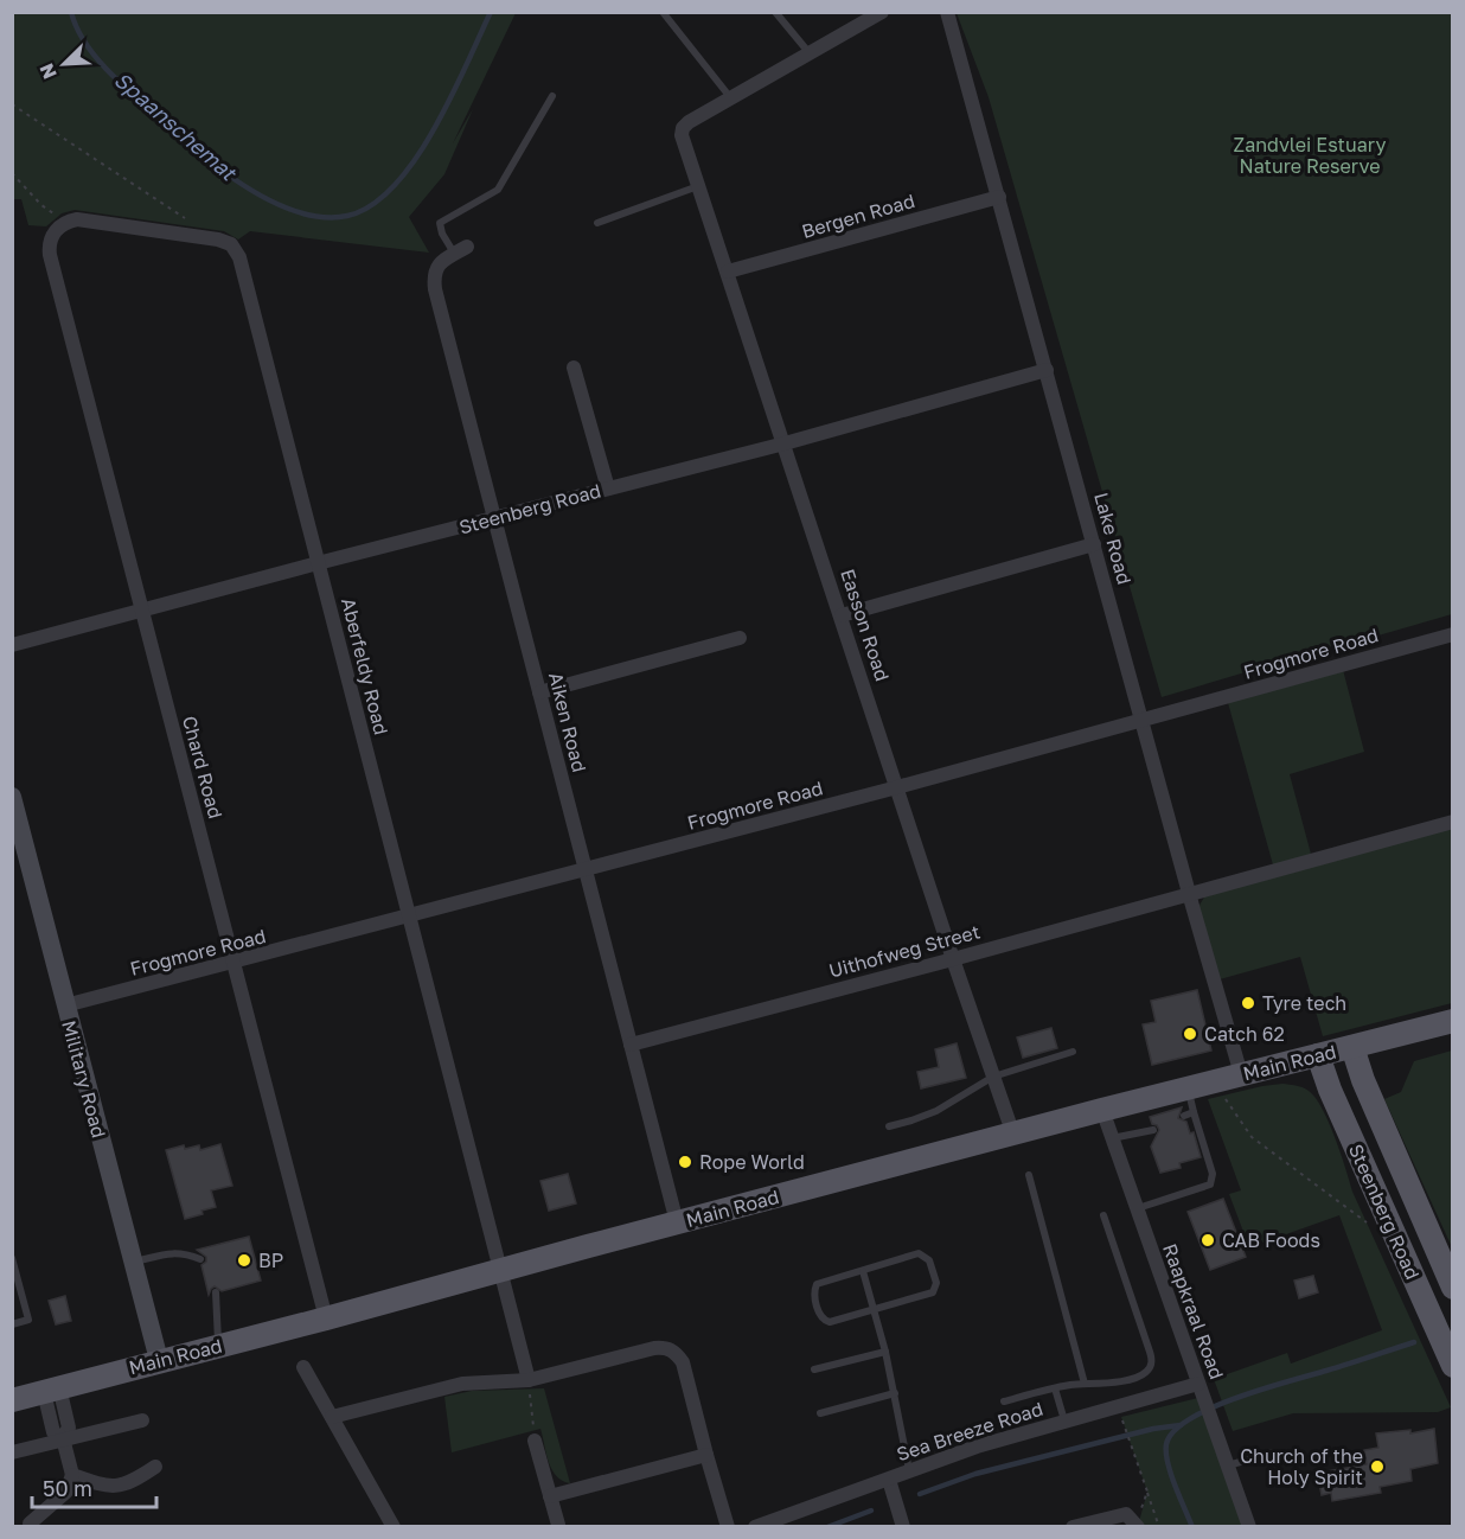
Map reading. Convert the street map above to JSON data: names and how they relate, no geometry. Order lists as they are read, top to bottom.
{
  "streets": {
    "main road": ["Steenberg Road", "Main Road", "Military Road"],
    "street": [
      "Bergen Road",
      "Lake Road",
      "Easson Road",
      "Frogmore Road",
      "Aberfeldy Road",
      "Aiken Road",
      "Chard Road",
      "Uithofweg Street",
      "Raapkraal Road",
      "Sea Breeze Road"
    ]
  },
  "crossings": [
    ["Bergen Road", "Lake Road"],
    ["Bergen Road", "Easson Road"],
    ["Steenberg Road", "Lake Road"],
    ["Steenberg Road", "Easson Road"],
    ["Steenberg Road", "Aberfeldy Road"],
    ["Steenberg Road", "Aiken Road"],
    ["Steenberg Road", "Chard Road"],
    ["Steenberg Road", "Main Road"],
    ["Lake Road", "Frogmore Road"],
    ["Lake Road", "Uithofweg Street"],
    ["Lake Road", "Main Road"],
    ["Easson Road", "Frogmore Road"],
    ["Easson Road", "Uithofweg Street"],
    ["Easson Road", "Main Road"],
    ["Frogmore Road", "Aberfeldy Road"],
    ["Frogmore Road", "Aiken Road"],
    ["Frogmore Road", "Chard Road"],
    ["Frogmore Road", "Military Road"],
    ["Aberfeldy Road", "Main Road"],
    ["Aiken Road", "Uithofweg Street"],
    ["Aiken Road", "Main Road"],
    ["Chard Road", "Main Road"],
    ["Main Road", "Military Road"],
    ["Main Road", "Raapkraal Road"],
    ["Raapkraal Road", "Sea Breeze Road"]
  ],
  "water": ["Spaanschemat"],
  "parks": ["Zandvlei Estuary Nature Reserve"],
  "places": [
    "Tyre tech",
    "Catch 62",
    "Rope World",
    "CAB Foods",
    "BP",
    "Church of the Holy Spirit"
  ],
  "scale_bar": "50 m",
  "north": "bottom left"
}
